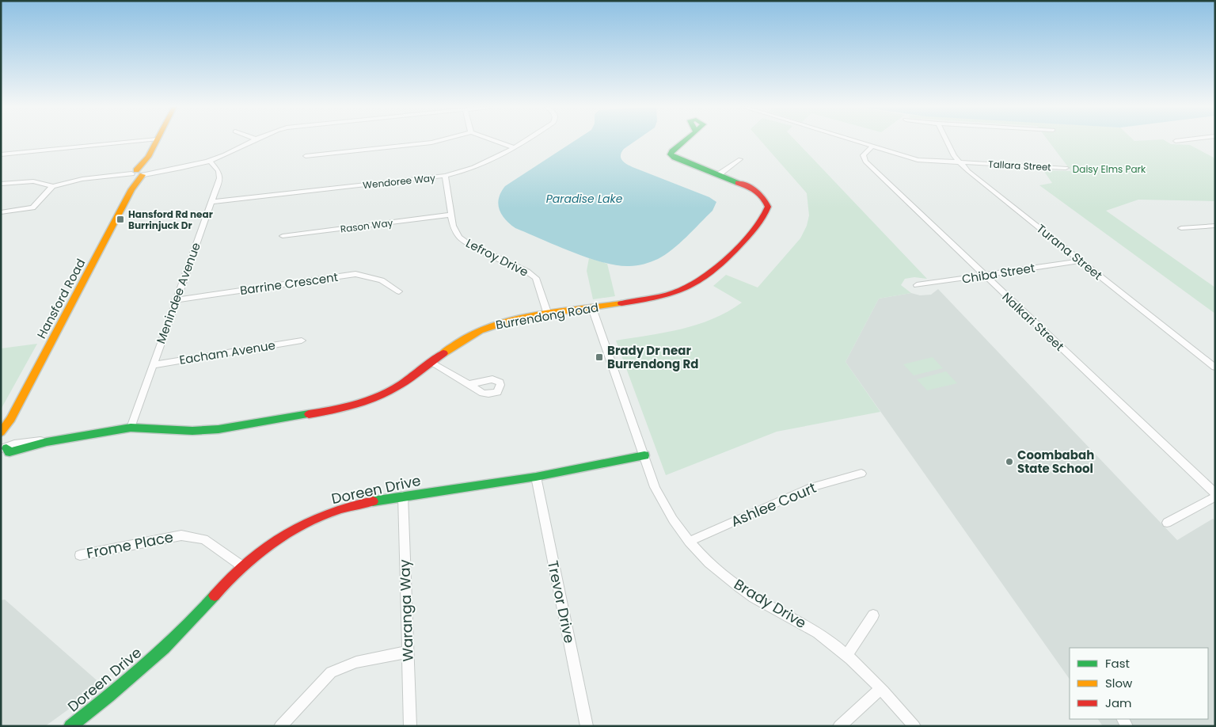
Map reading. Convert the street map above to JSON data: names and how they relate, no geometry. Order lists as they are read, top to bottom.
{
  "streets": {
    "street": [
      "Tallara Street",
      "Wendoree Way",
      "Rason Way",
      "Turana Street",
      "Lefroy Drive",
      "Chiba Street",
      "Barrine Crescent",
      "Menindee Avenue",
      "Hansford Road",
      "Burrendong Road",
      "Nalkari Street",
      "Eacham Avenue",
      "Doreen Drive",
      "Ashlee Court",
      "Frome Place",
      "Trevor Drive",
      "Brady Drive",
      "Waranga Way"
    ]
  },
  "crossings": [
    ["Tallara Street", "Turana Street"],
    ["Tallara Street", "Nalkari Street"],
    ["Wendoree Way", "Lefroy Drive"],
    ["Wendoree Way", "Menindee Avenue"],
    ["Rason Way", "Lefroy Drive"],
    ["Turana Street", "Chiba Street"],
    ["Lefroy Drive", "Burrendong Road"],
    ["Chiba Street", "Nalkari Street"],
    ["Barrine Crescent", "Menindee Avenue"],
    ["Menindee Avenue", "Burrendong Road"],
    ["Menindee Avenue", "Eacham Avenue"],
    ["Hansford Road", "Burrendong Road"],
    ["Burrendong Road", "Brady Drive"],
    ["Doreen Drive", "Frome Place"],
    ["Doreen Drive", "Trevor Drive"],
    ["Doreen Drive", "Brady Drive"],
    ["Doreen Drive", "Waranga Way"],
    ["Ashlee Court", "Brady Drive"]
  ],
  "water": ["Paradise Lake"],
  "parks": ["Daisy Elms Park"],
  "places": {
    "transit": ["Hansford Rd near Burrinjuck Dr", "Brady Dr near Burrendong Rd"],
    "other": ["Coombabah State School"]
  },
  "legend": ["Fast", "Slow", "Jam"]
}
